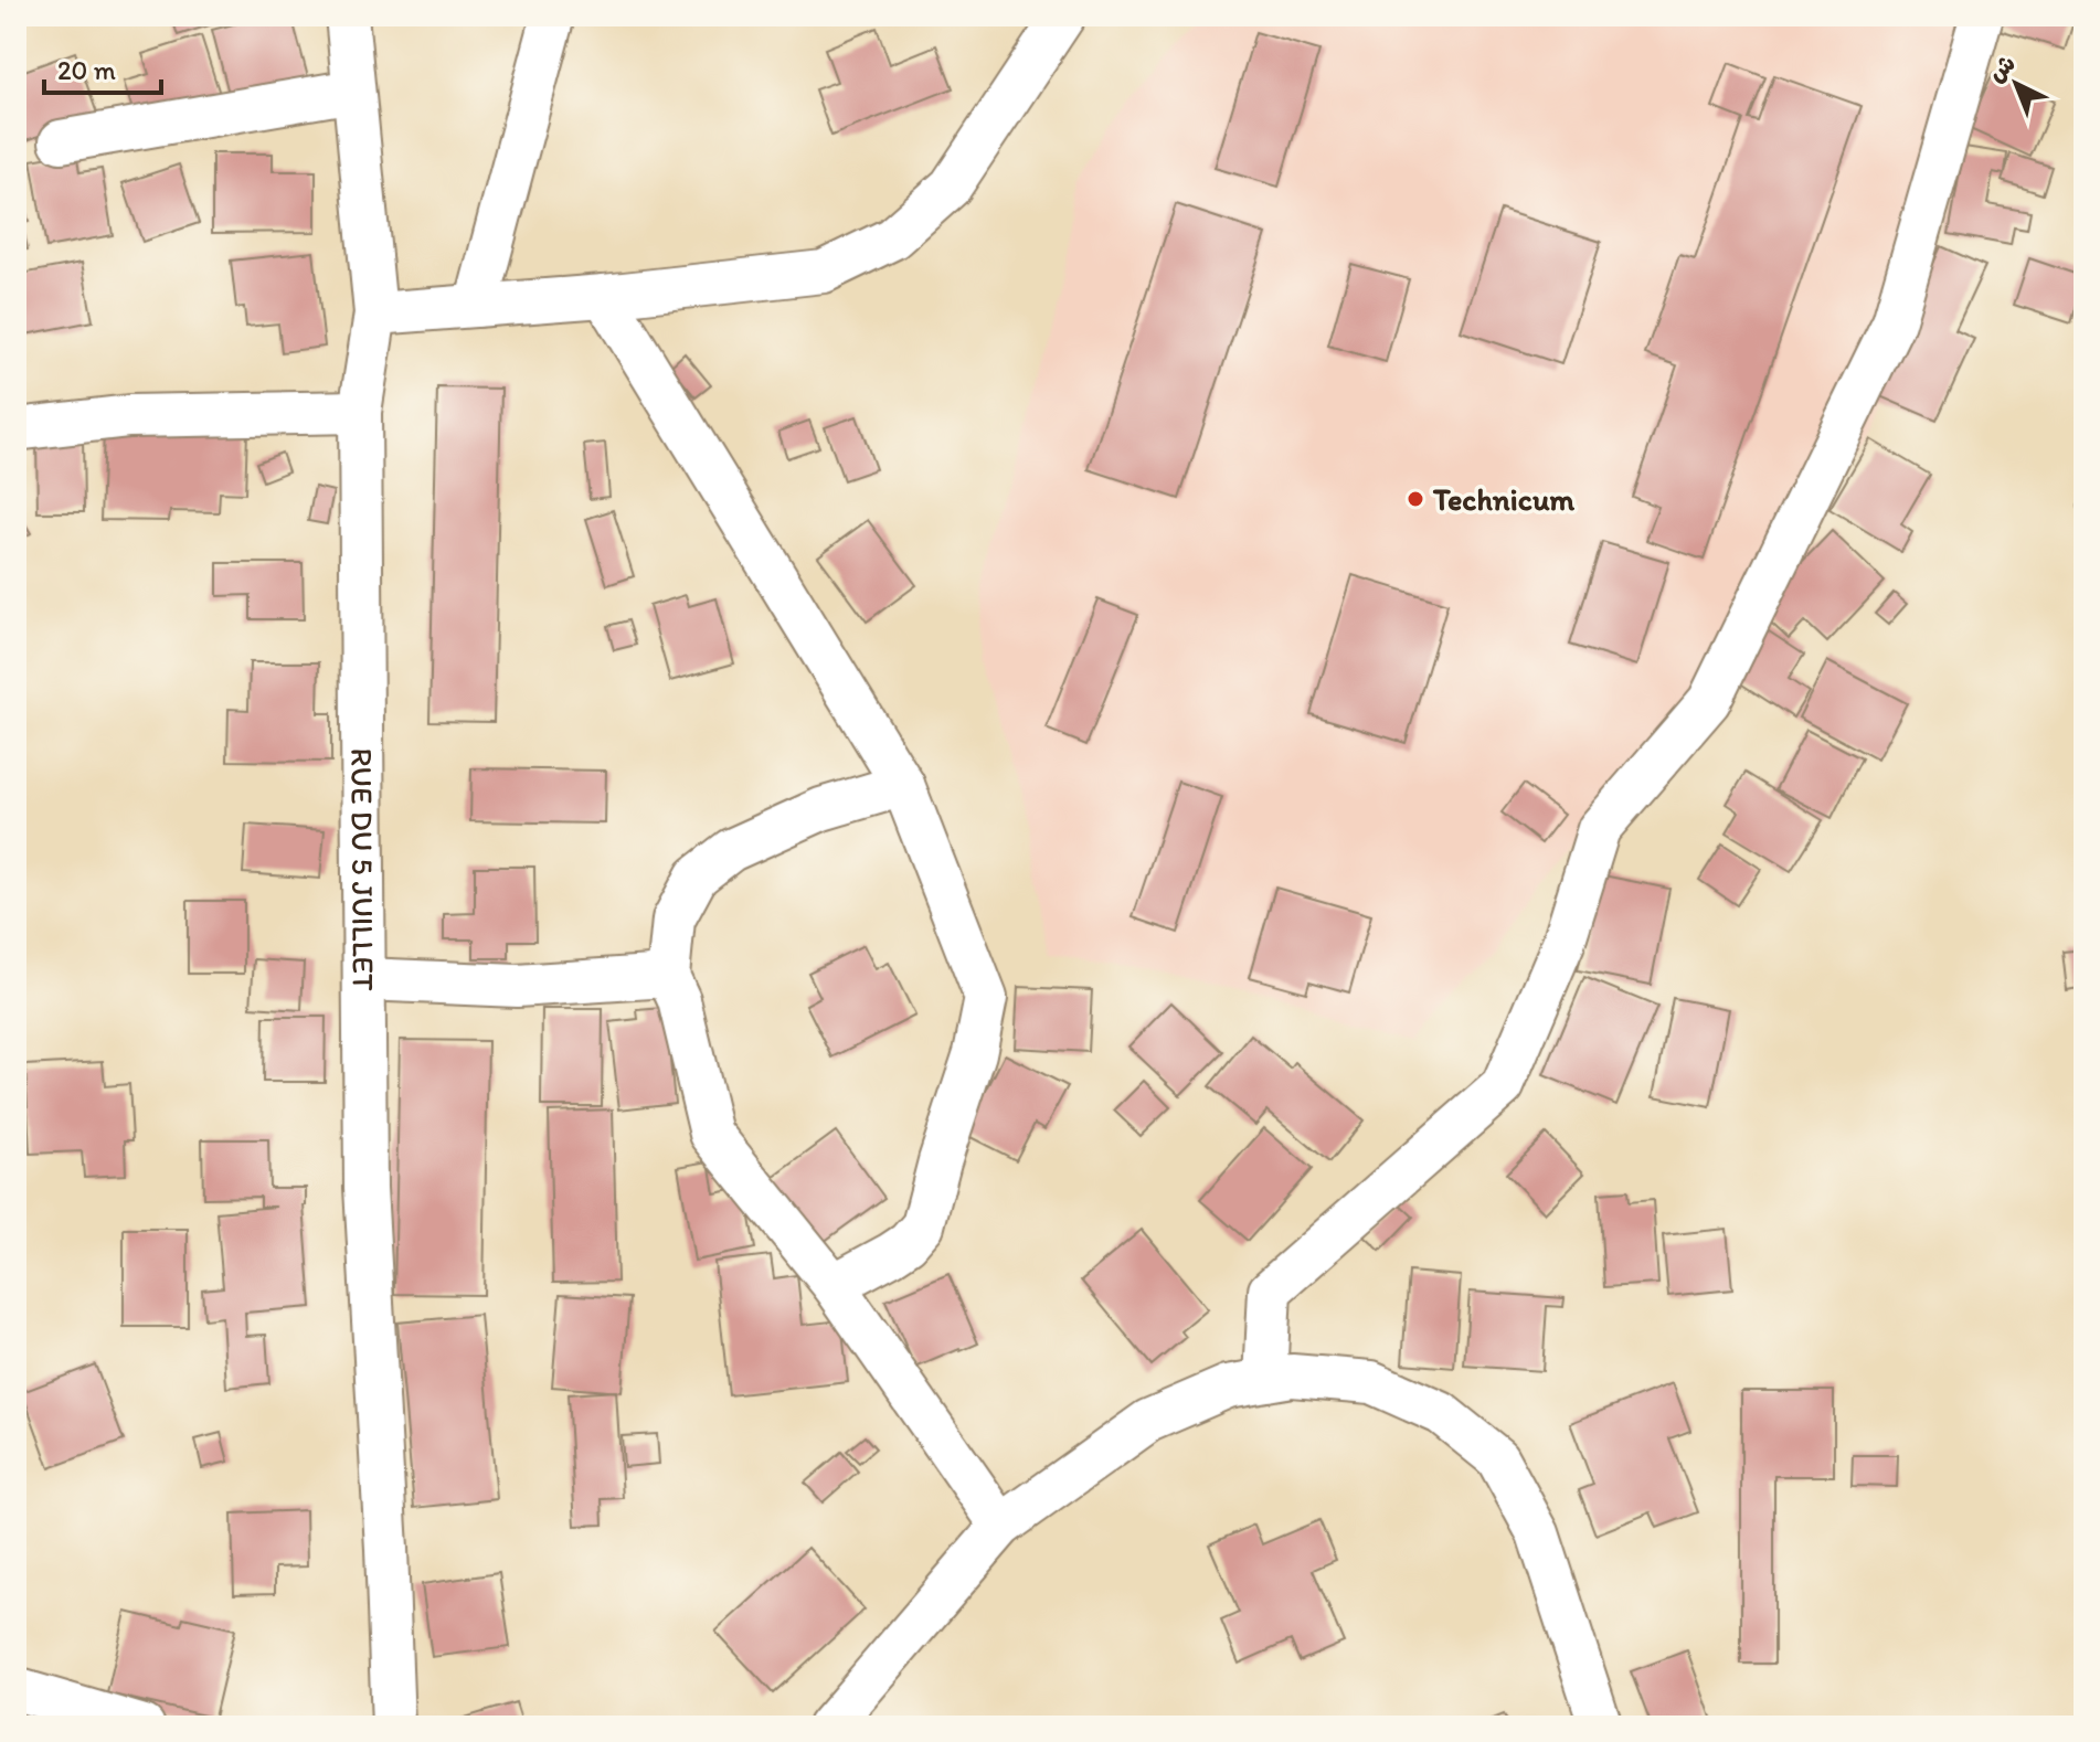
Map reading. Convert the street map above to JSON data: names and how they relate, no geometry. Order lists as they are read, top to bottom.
{
  "streets": {
    "street": ["RUE DU 5 JUILLET"]
  },
  "places": ["Technicum"],
  "scale_bar": "20 m",
  "north": "top left"
}
